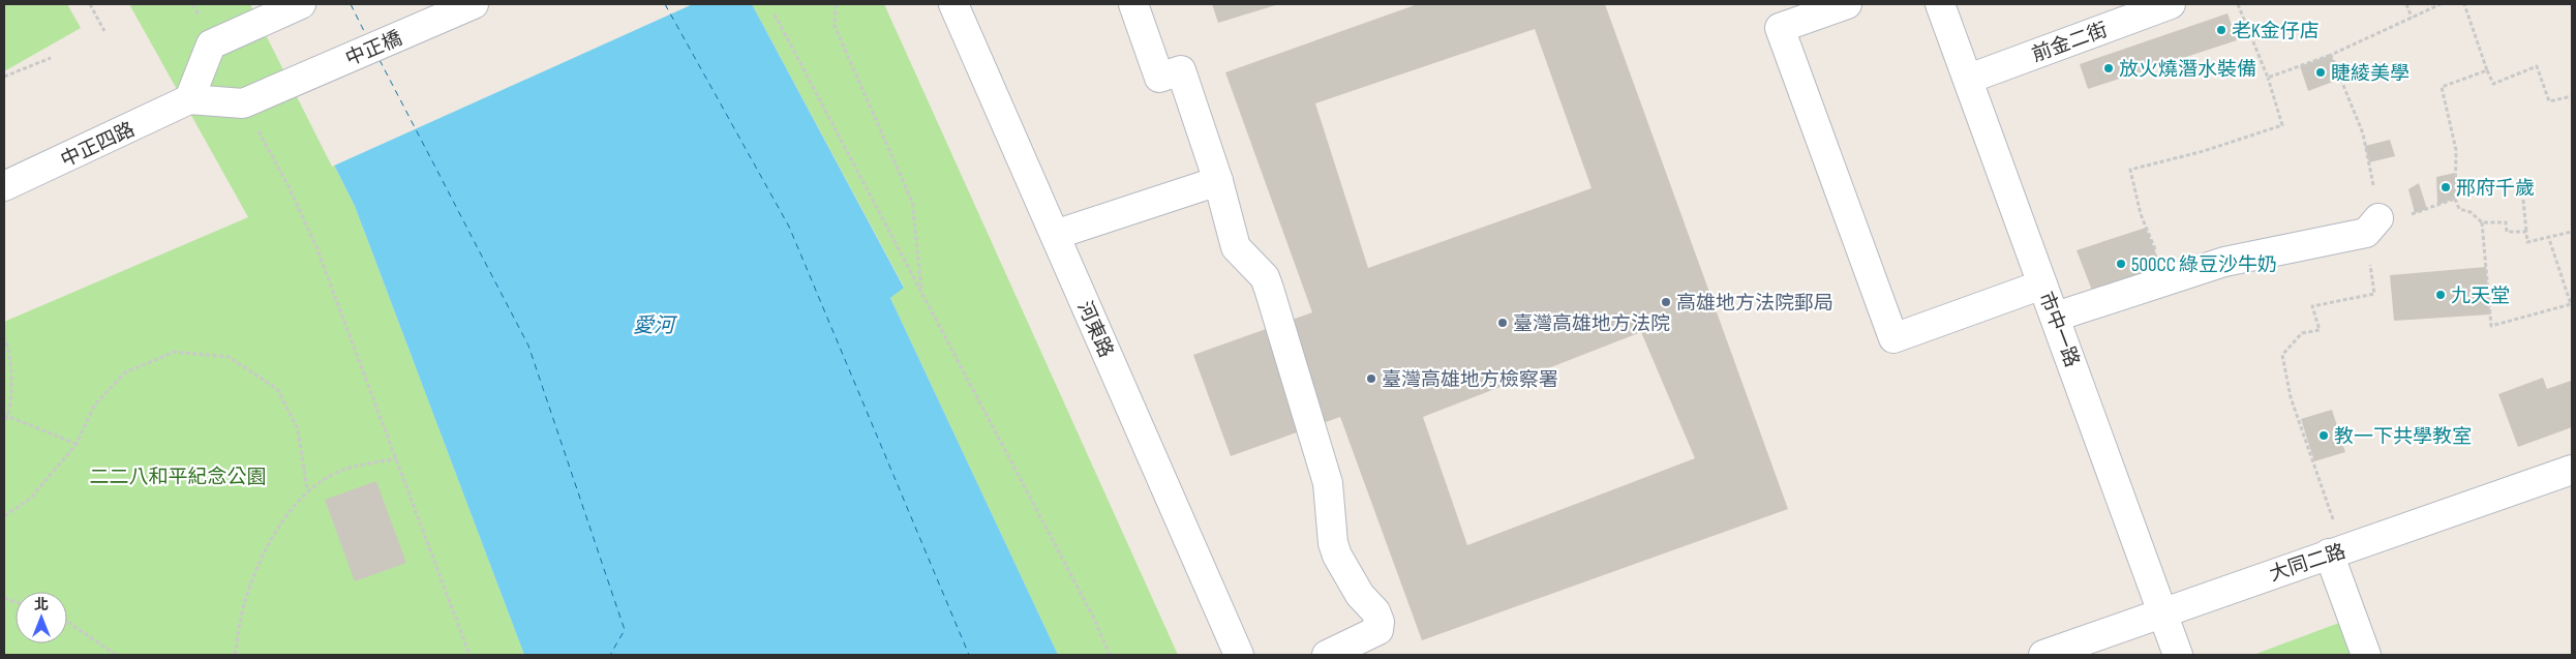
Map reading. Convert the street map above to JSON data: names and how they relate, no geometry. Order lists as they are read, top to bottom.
{
  "streets": {
    "street": [
      "前金二街",
      "中正橋",
      "中正四路",
      "河東路",
      "市中一路",
      "大同二路"
    ]
  },
  "crossings": [
    ["前金二街", "市中一路"],
    ["中正橋", "中正四路"],
    ["市中一路", "大同二路"]
  ],
  "water": ["愛河"],
  "parks": ["二二八和平紀念公園"],
  "places": [
    "老K金仔店",
    "放火燒潛水裝備",
    "睫綾美學",
    "邢府千歲",
    "500CC 綠豆沙牛奶",
    "九天堂",
    "高雄地方法院郵局",
    "臺灣高雄地方法院",
    "臺灣高雄地方檢察署",
    "教一下共學教室"
  ],
  "north": "top"
}
